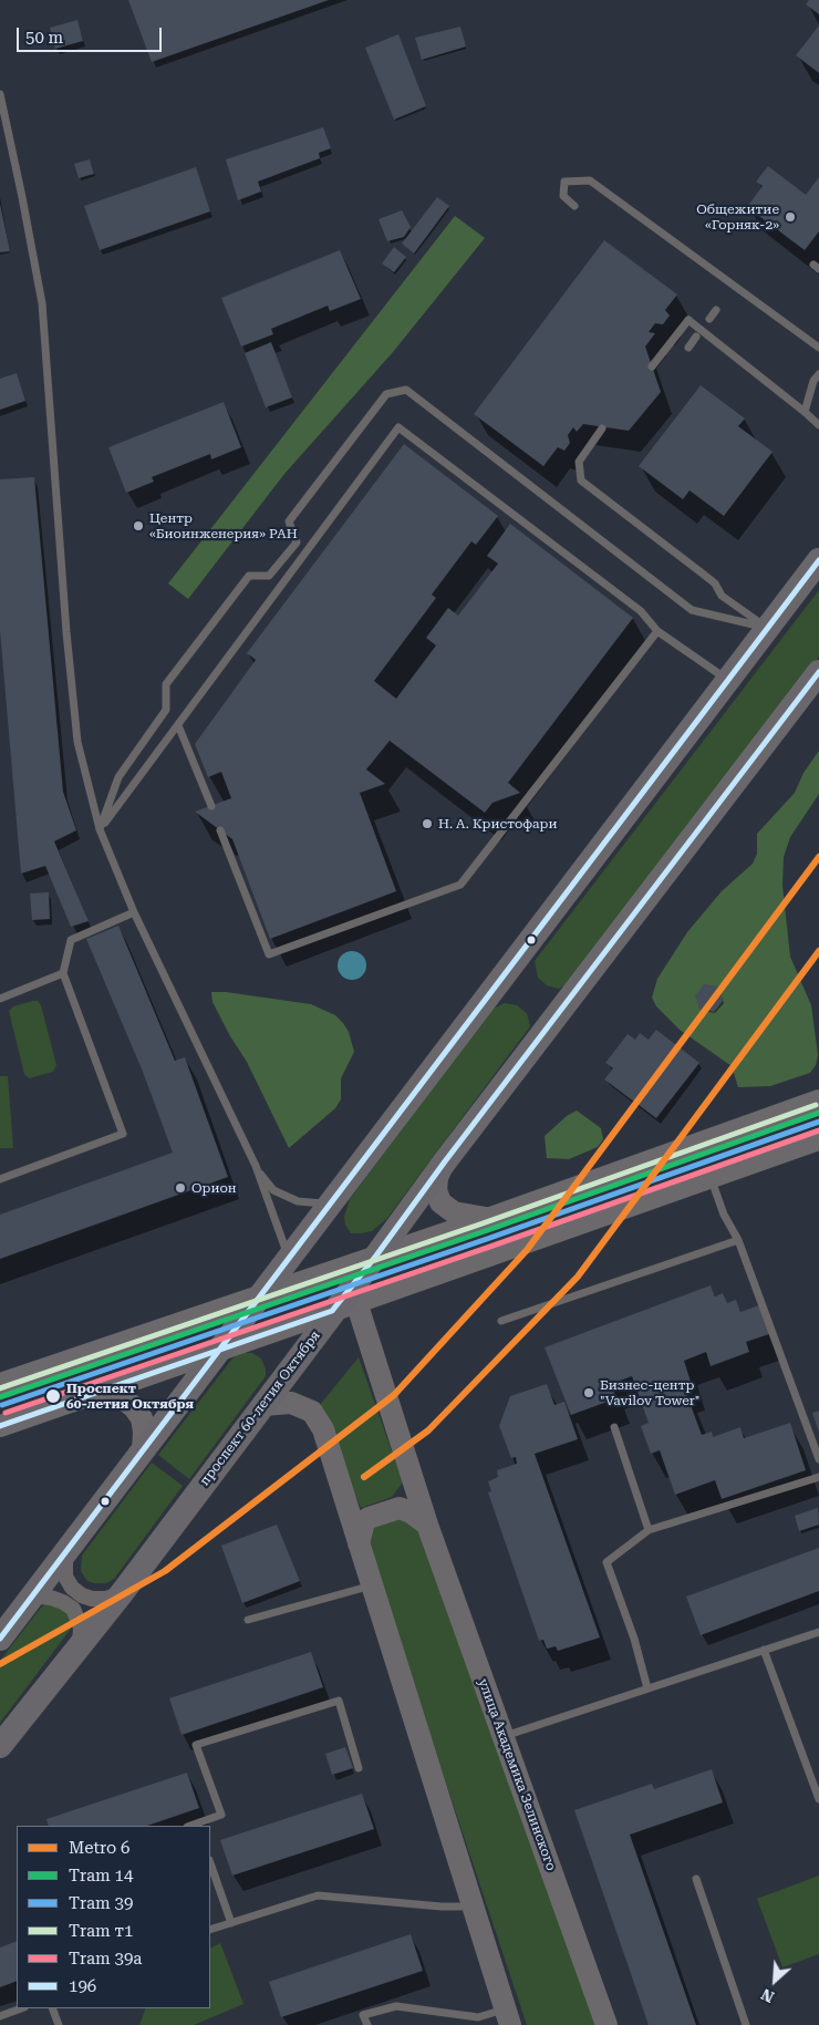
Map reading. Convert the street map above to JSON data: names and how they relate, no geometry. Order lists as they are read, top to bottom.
{
  "streets": {
    "main road": ["проспект 60-летия Октября", "улица Академика Зелинского"]
  },
  "places": [
    "Общежитие «Горняк-2»",
    "Центр «Биоинженерия» РАН",
    "Н. А. Кристофари",
    "Орион",
    "Бизнес-центр \"Vavilov Tower\"",
    "Проспект 60-летия Октября"
  ],
  "lines": [
    "transit line 196",
    "metro line 6",
    "tram line т1",
    "tram line 14",
    "tram line 39",
    "tram line 39а"
  ],
  "legend": [
    "Metro 6",
    "Tram 14",
    "Tram 39",
    "Tram т1",
    "Tram 39а",
    "196"
  ],
  "scale_bar": "50 m",
  "north": "bottom left"
}
